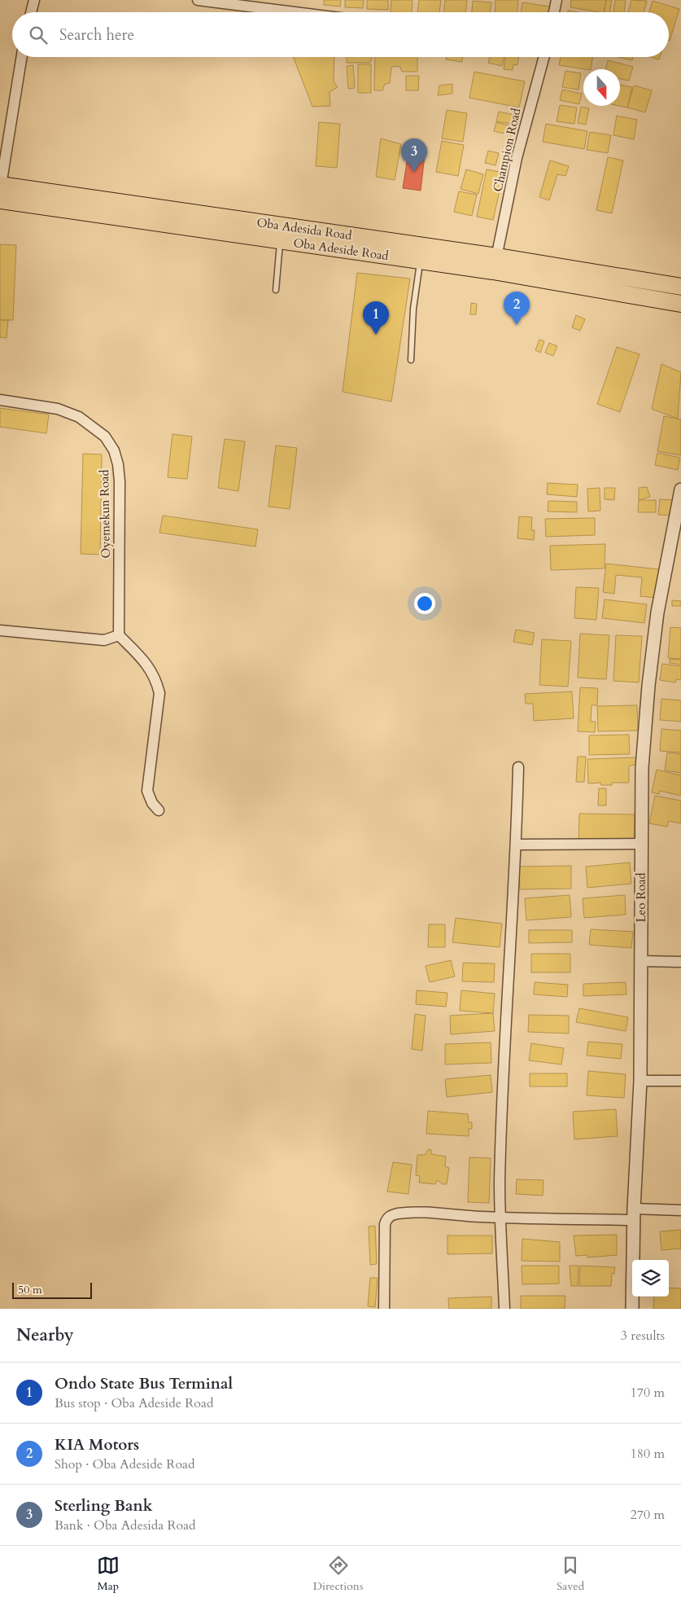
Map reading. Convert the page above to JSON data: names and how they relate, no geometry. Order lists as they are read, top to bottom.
{
  "streets": {
    "main road": ["Oba Adesida Road", "Oba Adeside Road"],
    "street": ["Champion Road", "Oyemekun Road", "Leo Road"]
  },
  "crossings": [
    ["Champion Road", "Oba Adesida Road"],
    ["Champion Road", "Oba Adeside Road"],
    ["Oba Adesida Road", "Oba Adeside Road"]
  ],
  "scale_bar": "50 m",
  "north": "bottom",
  "page": {
    "search": "Search here",
    "pins": ["3", "2", "1"],
    "scale": "50 m",
    "heading": ["Nearby", "3 results"],
    "list": [
      {
        "mark": "1",
        "name": "Ondo State Bus Terminal",
        "note": "Bus stop · Oba Adeside Road",
        "value": "170 m"
      },
      {
        "mark": "2",
        "name": "KIA Motors",
        "note": "Shop · Oba Adeside Road",
        "value": "180 m"
      },
      {
        "mark": "3",
        "name": "Sterling Bank",
        "note": "Bank · Oba Adesida Road",
        "value": "270 m"
      }
    ],
    "nav": ["Map", "Directions", "Saved"]
  }
}
